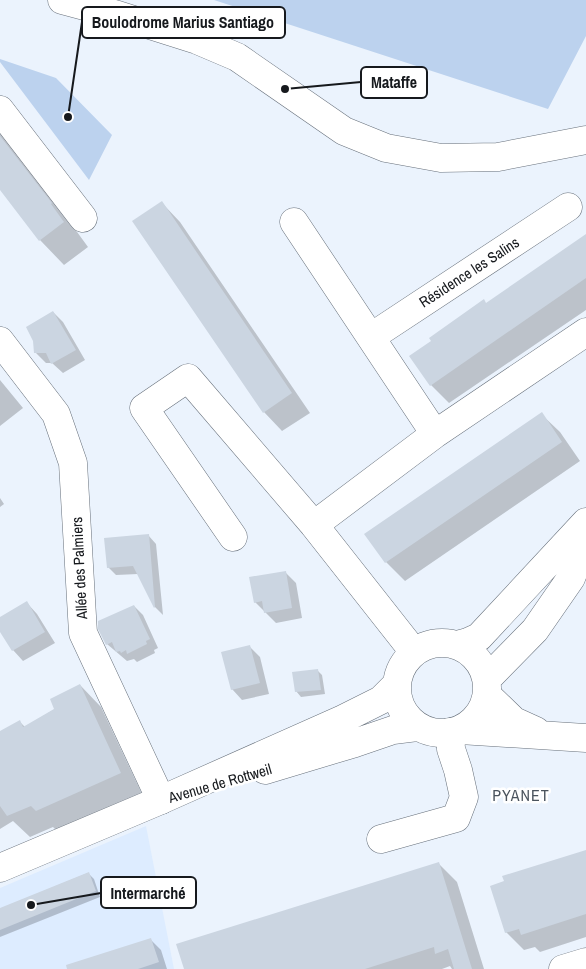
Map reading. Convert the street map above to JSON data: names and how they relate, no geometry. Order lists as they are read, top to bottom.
{
  "streets": {
    "street": ["Résidence les Salins", "Allée des Palmiers", "Avenue de Rottweil"]
  },
  "crossings": [
    ["Allée des Palmiers", "Avenue de Rottweil"]
  ],
  "districts": ["PYANET"],
  "places": ["Mataffe", "Boulodrome Marius Santiago", "Intermarché"]
}
